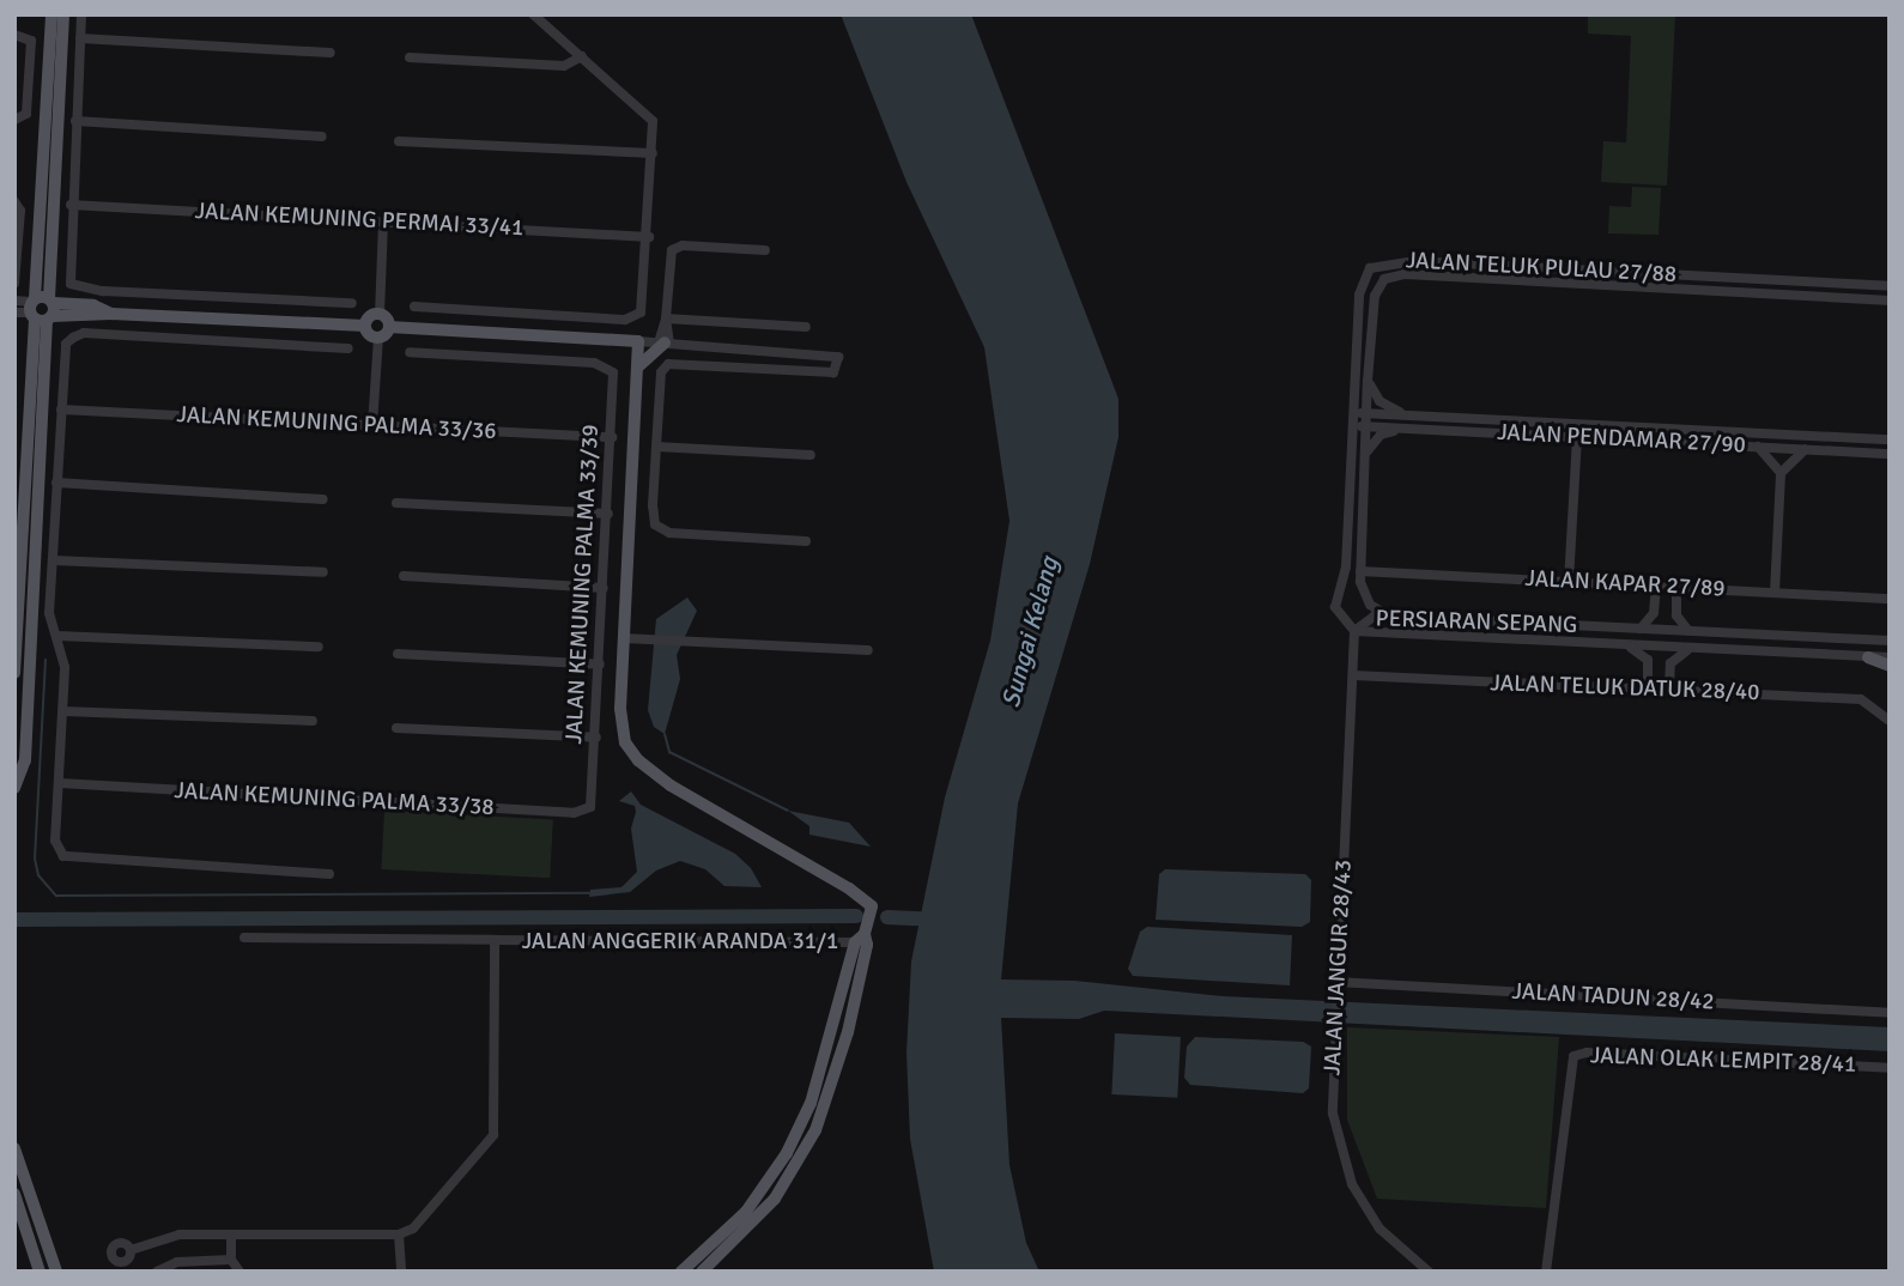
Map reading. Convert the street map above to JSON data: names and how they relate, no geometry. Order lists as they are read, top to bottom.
{
  "streets": {
    "main road": ["JALAN KEMUNING PALMA 33/39"],
    "street": [
      "JALAN KEMUNING PERMAI 33/41",
      "JALAN TELUK PULAU 27/88",
      "JALAN KEMUNING PALMA 33/36",
      "JALAN PENDAMAR 27/90",
      "JALAN KAPAR 27/89",
      "PERSIARAN SEPANG",
      "JALAN TELUK DATUK 28/40",
      "JALAN KEMUNING PALMA 33/38",
      "JALAN ANGGERIK ARANDA 31/1",
      "JALAN JANGUR 28/43",
      "JALAN TADUN 28/42",
      "JALAN OLAK LEMPIT 28/41"
    ]
  },
  "crossings": [
    ["JALAN TELUK PULAU 27/88", "JALAN PENDAMAR 27/90"],
    ["JALAN TELUK PULAU 27/88", "JALAN KAPAR 27/89"],
    ["JALAN TELUK PULAU 27/88", "PERSIARAN SEPANG"],
    ["JALAN TELUK PULAU 27/88", "JALAN JANGUR 28/43"],
    ["JALAN KEMUNING PALMA 33/36", "JALAN KEMUNING PALMA 33/39"],
    ["JALAN KEMUNING PALMA 33/39", "JALAN KEMUNING PALMA 33/38"],
    ["JALAN KEMUNING PALMA 33/39", "JALAN ANGGERIK ARANDA 31/1"],
    ["PERSIARAN SEPANG", "JALAN JANGUR 28/43"],
    ["JALAN TELUK DATUK 28/40", "JALAN JANGUR 28/43"],
    ["JALAN JANGUR 28/43", "JALAN TADUN 28/42"]
  ],
  "water": ["Sungai Kelang"]
}
